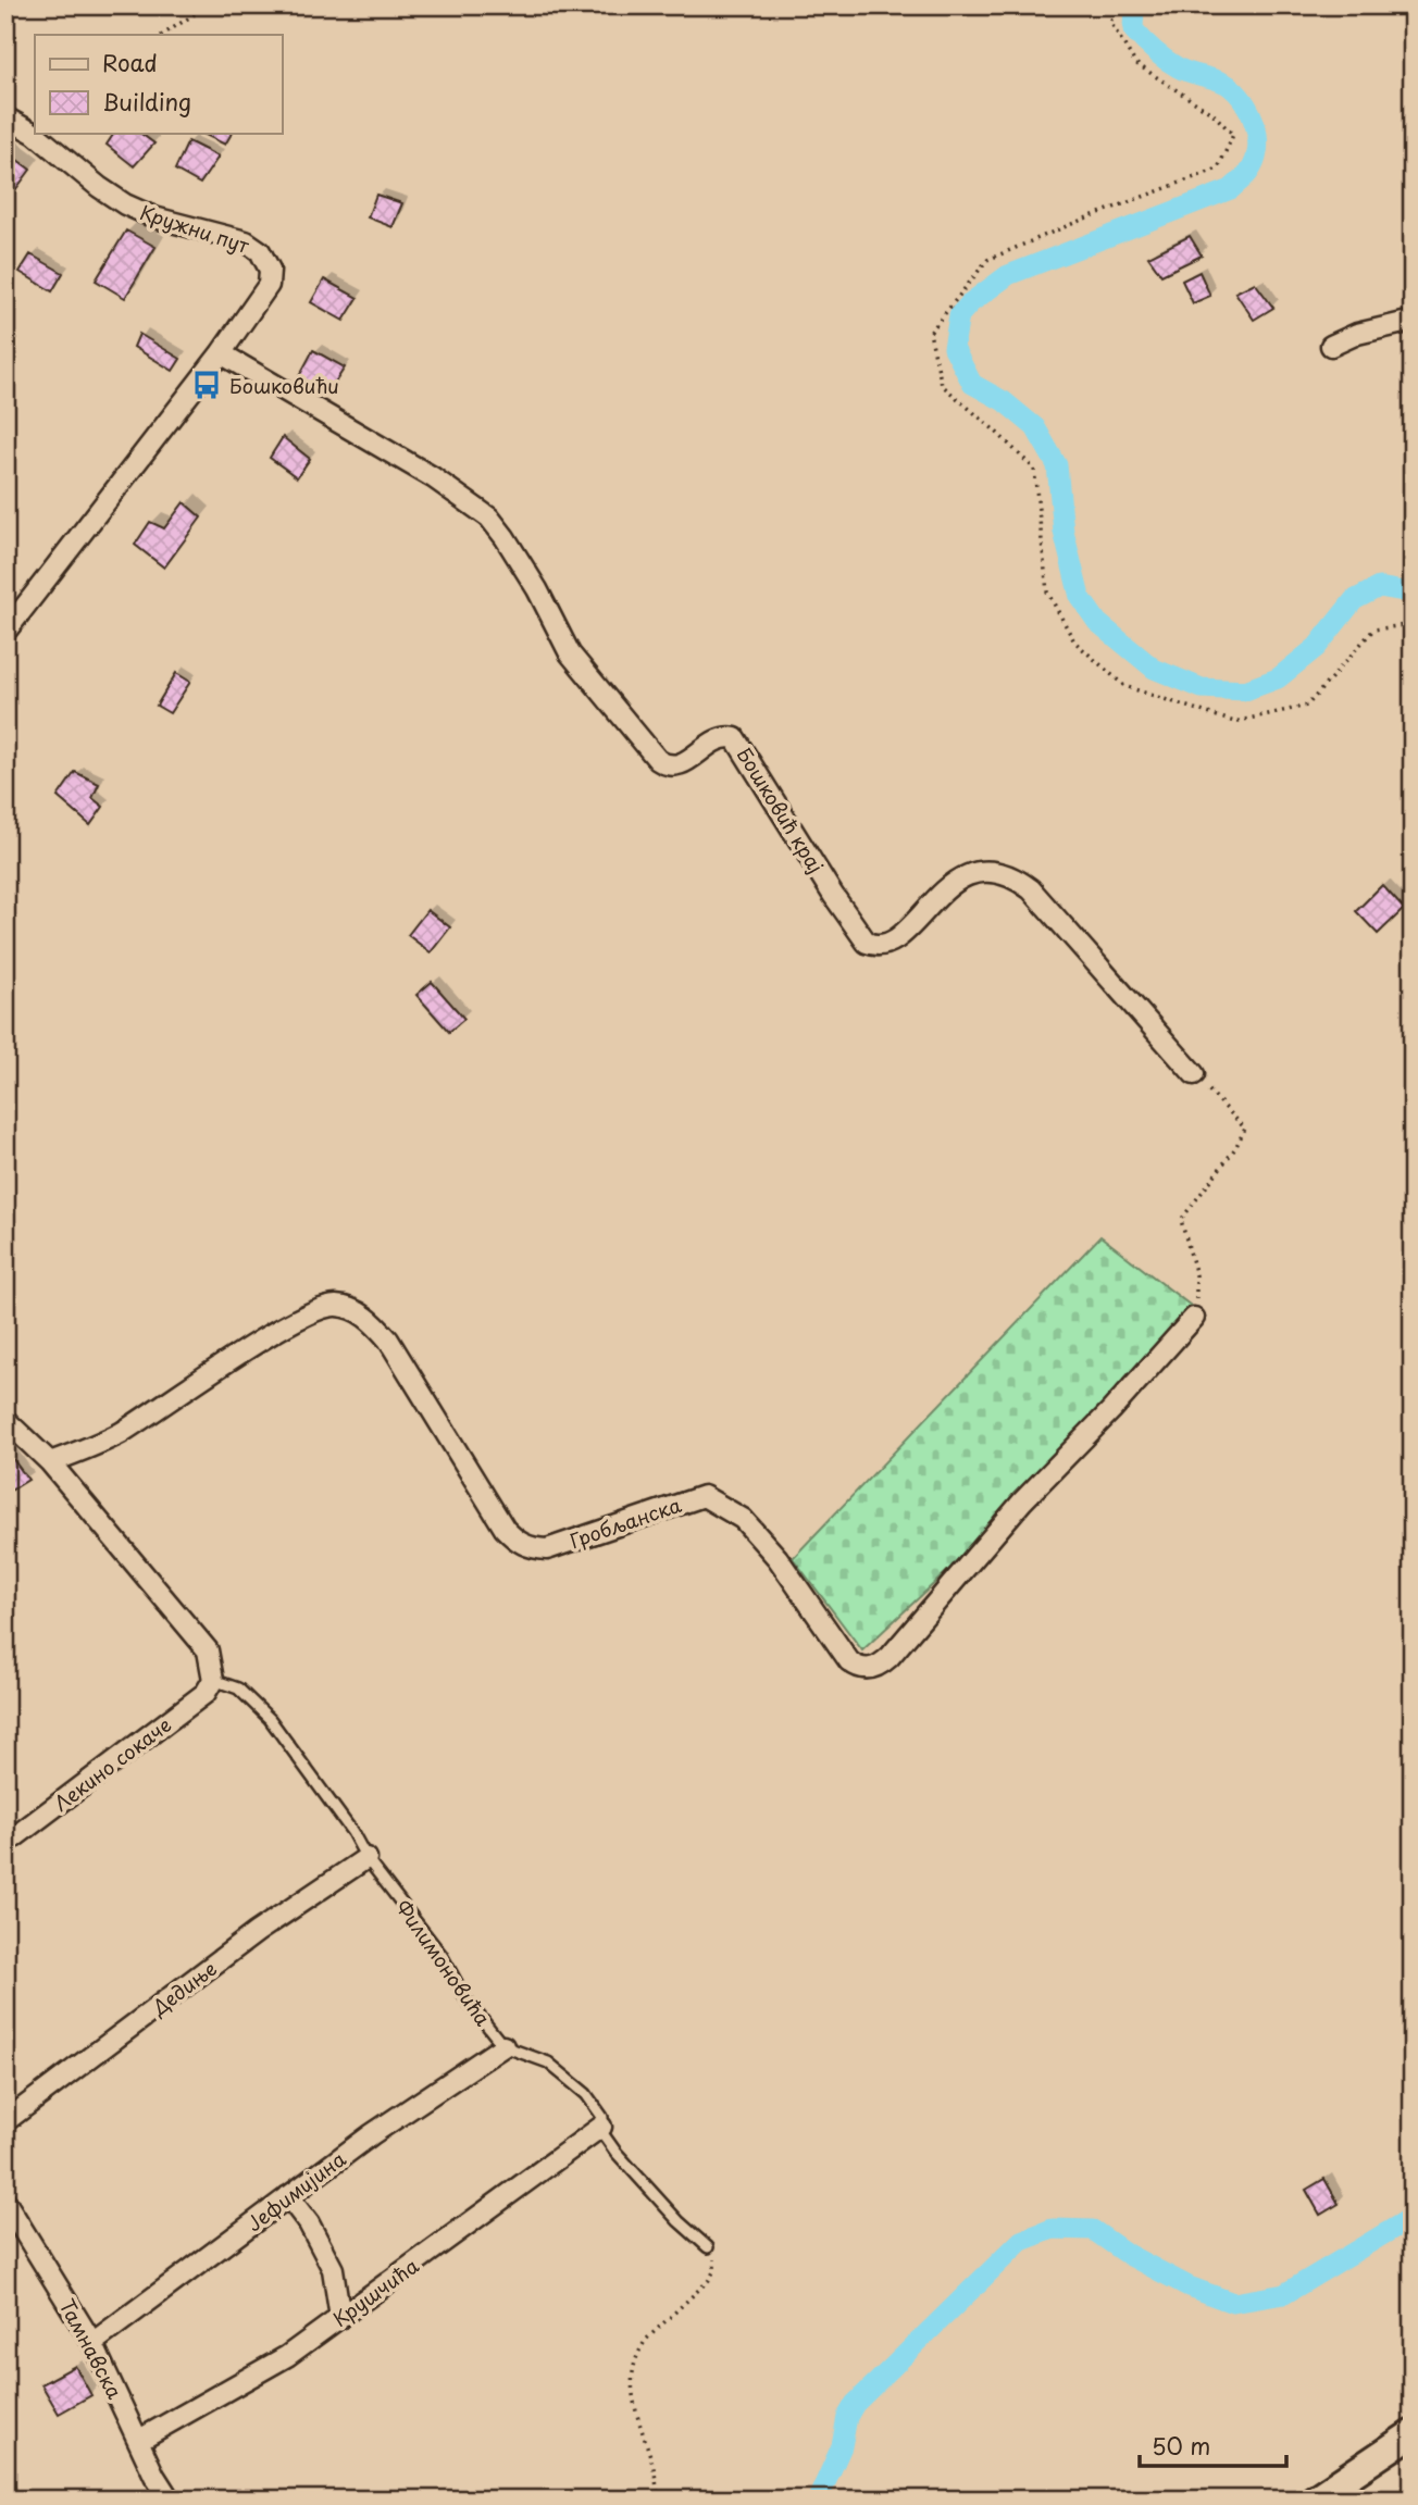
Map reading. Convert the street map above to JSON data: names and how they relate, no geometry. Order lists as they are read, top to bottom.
{
  "streets": {
    "street": [
      "Кружни пут",
      "Бошковић крај",
      "Гробљанска",
      "Лекино сокаче",
      "Дедиње",
      "Јефимијина",
      "Крушчића",
      "Тамнавска"
    ],
    "lane": ["Филимоновића"]
  },
  "crossings": [
    ["Кружни пут", "Бошковић крај"],
    ["Лекино сокаче", "Филимоновића"],
    ["Филимоновића", "Дедиње"],
    ["Филимоновића", "Јефимијина"],
    ["Јефимијина", "Тамнавска"],
    ["Крушчића", "Тамнавска"]
  ],
  "places": {
    "bus stop": ["Бошковићи"]
  },
  "legend": ["Road", "Building"],
  "scale_bar": "50 m"
}
